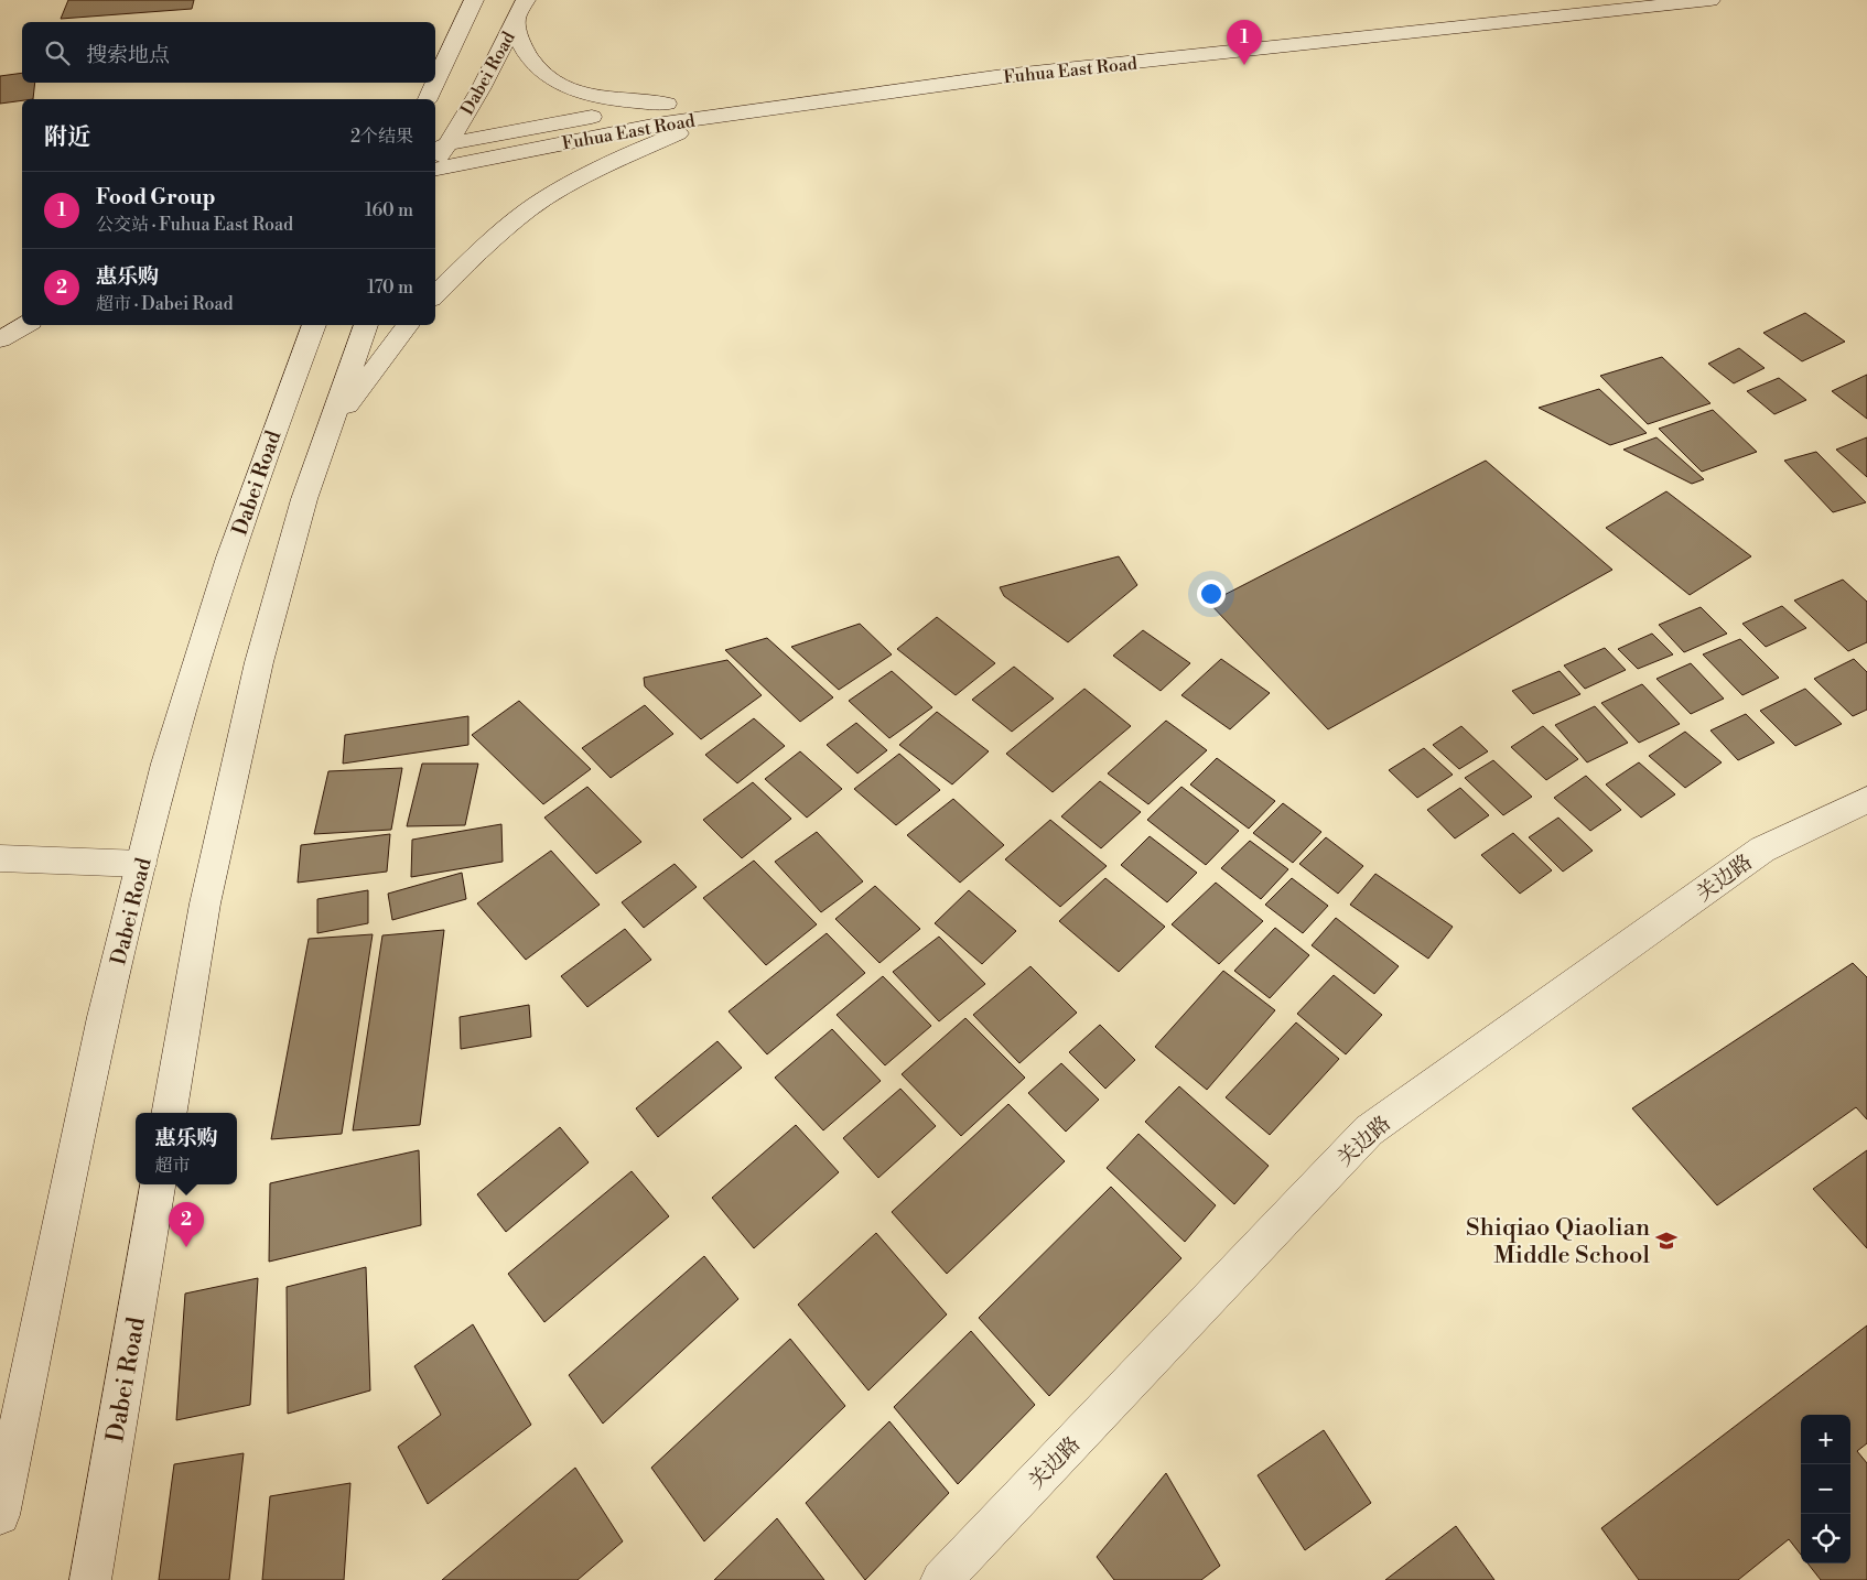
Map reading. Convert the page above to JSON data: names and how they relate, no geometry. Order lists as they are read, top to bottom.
{
  "streets": {
    "main road": ["Fuhua East Road", "Dabei Road", "关边路"]
  },
  "crossings": [
    ["Fuhua East Road", "Dabei Road"]
  ],
  "places": {
    "school or university": ["Shiqiao Qiaolian Middle School"]
  },
  "page": {
    "pins": ["1", "2"],
    "search": "搜索地点",
    "heading": ["附近", "2个结果"],
    "list": [
      {
        "mark": "1",
        "name": "Food Group",
        "note": "公交站 · Fuhua East Road",
        "value": "160 m"
      },
      {
        "mark": "2",
        "name": "惠乐购",
        "note": "超市 · Dabei Road",
        "value": "170 m"
      }
    ],
    "popup": ["惠乐购", "超市"],
    "map_buttons": ["+", "−"]
  }
}
